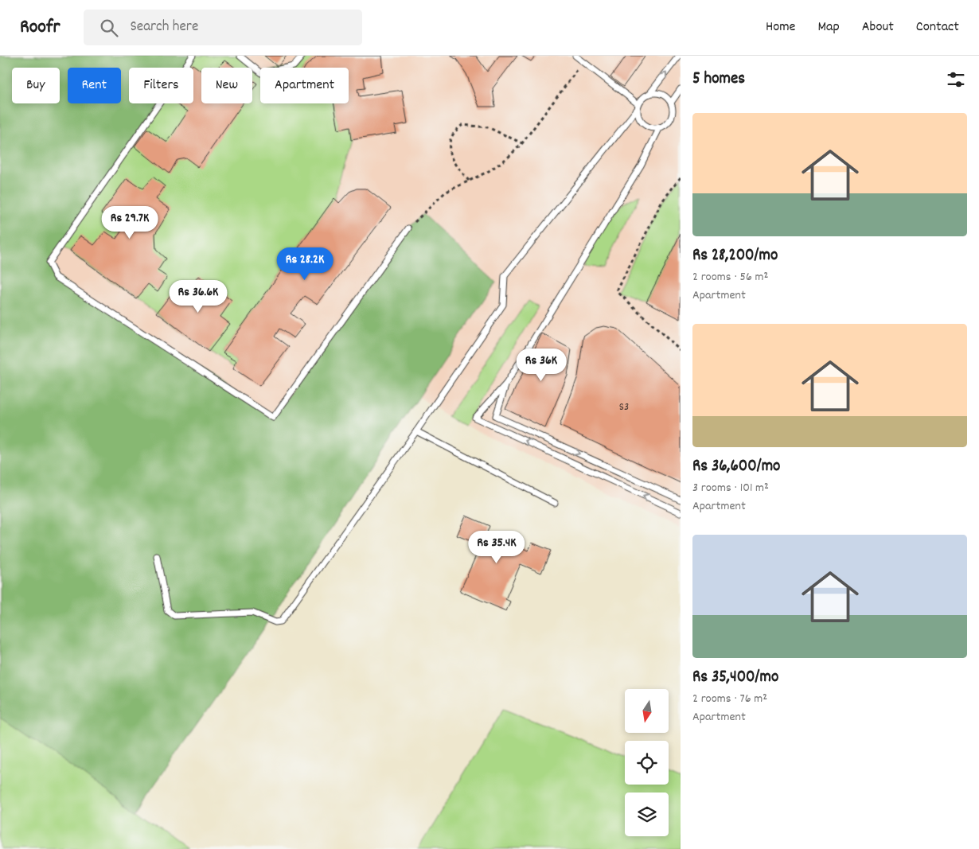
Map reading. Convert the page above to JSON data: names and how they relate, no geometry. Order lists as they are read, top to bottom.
{
  "house_numbers": ["S3"],
  "north": "bottom",
  "page": {
    "header": "Roofr",
    "search": "Search here",
    "nav": [
      "Home",
      "Map",
      "About",
      "Contact"
    ],
    "heading": "5 homes",
    "chip": [
      "Buy",
      "Rent",
      "Filters",
      "New",
      "Apartment"
    ],
    "list": [
      {
        "name": "Rs 28,200/mo",
        "note": "2 rooms · 56 m² · Apartment"
      },
      {
        "name": "Rs 36,600/mo",
        "note": "3 rooms · 101 m² · Apartment"
      },
      {
        "name": "Rs 35,400/mo",
        "note": "2 rooms · 76 m² · Apartment"
      }
    ],
    "price": [
      "Rs 29.7K",
      "Rs 28.2K",
      "Rs 36.6K",
      "Rs 36K",
      "Rs 35.4K"
    ]
  }
}
